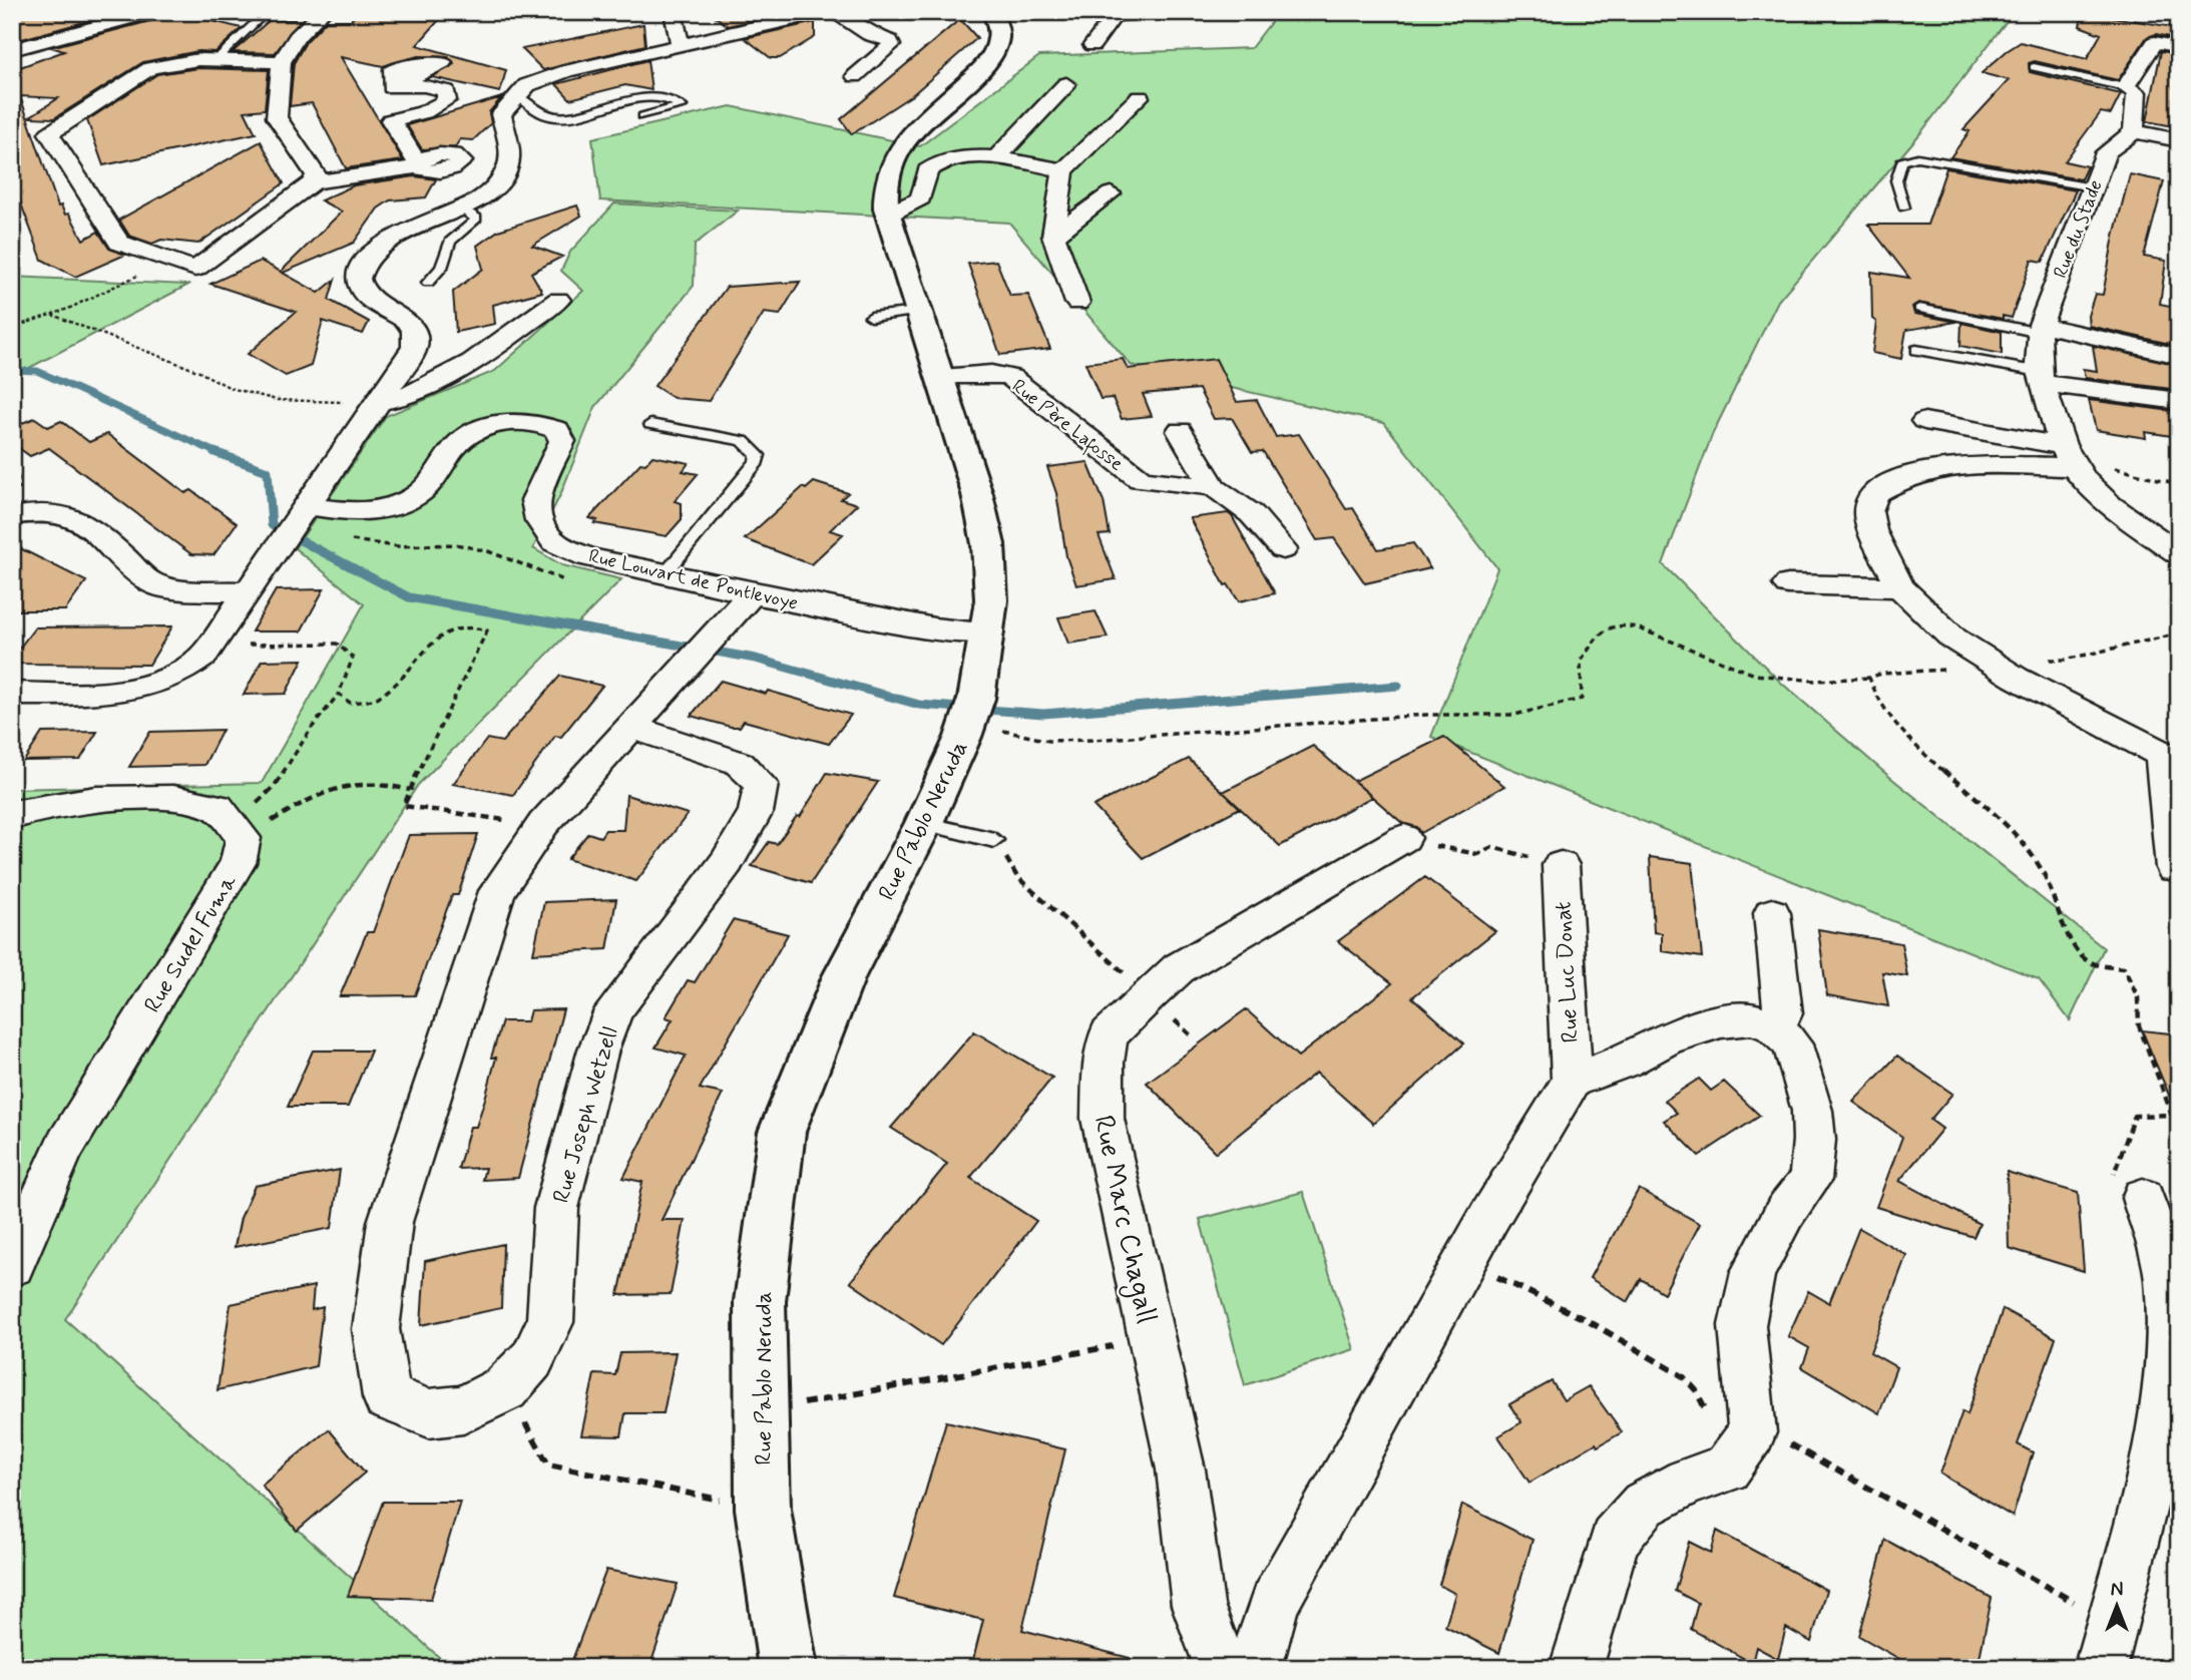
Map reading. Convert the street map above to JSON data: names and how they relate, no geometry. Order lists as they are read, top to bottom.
{
  "streets": {
    "main road": ["Rue Pablo Neruda"],
    "street": [
      "Rue du Stade",
      "Rue Père Lafosse",
      "Rue Louvart de Pontlevoye",
      "Rue Sudel Fuma",
      "Rue Luc Donat",
      "Rue Joseph Wetzell",
      "Rue Marc Chagall"
    ]
  },
  "crossings": [
    ["Rue Père Lafosse", "Rue Pablo Neruda"],
    ["Rue Louvart de Pontlevoye", "Rue Pablo Neruda"],
    ["Rue Louvart de Pontlevoye", "Rue Joseph Wetzell"]
  ],
  "north": "top"
}
